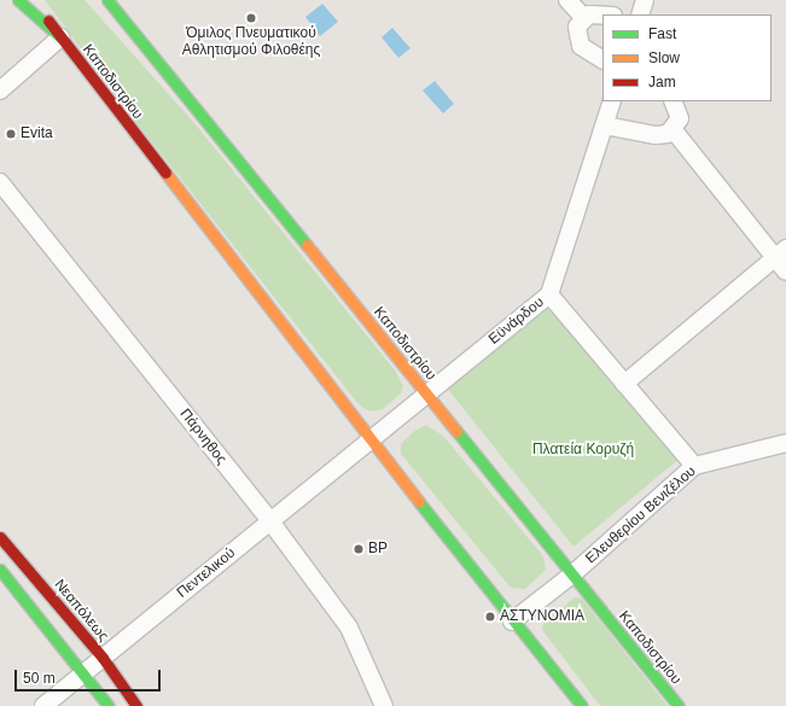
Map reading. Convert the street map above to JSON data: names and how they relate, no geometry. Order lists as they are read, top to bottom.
{
  "streets": {
    "main road": ["Καποδιστρίου", "Νεαπόλεως"],
    "street": [
      "Εϋνάρδου",
      "Πάρνηθος",
      "Ελευθερίου Βενιζέλου",
      "Πεντελικού"
    ]
  },
  "crossings": [
    ["Καποδιστρίου", "Εϋνάρδου"],
    ["Καποδιστρίου", "Ελευθερίου Βενιζέλου"],
    ["Καποδιστρίου", "Πεντελικού"],
    ["Εϋνάρδου", "Πεντελικού"],
    ["Πάρνηθος", "Πεντελικού"],
    ["Πεντελικού", "Νεαπόλεως"]
  ],
  "parks": ["Πλατεία Κορυζή"],
  "places": [
    "Όμιλος Πνευματικού Αθλητισμού Φιλοθέης",
    "Evita",
    "BP",
    "ΑΣΤΥΝΟΜΙΑ"
  ],
  "legend": ["Fast", "Slow", "Jam"],
  "scale_bar": "50 m"
}
